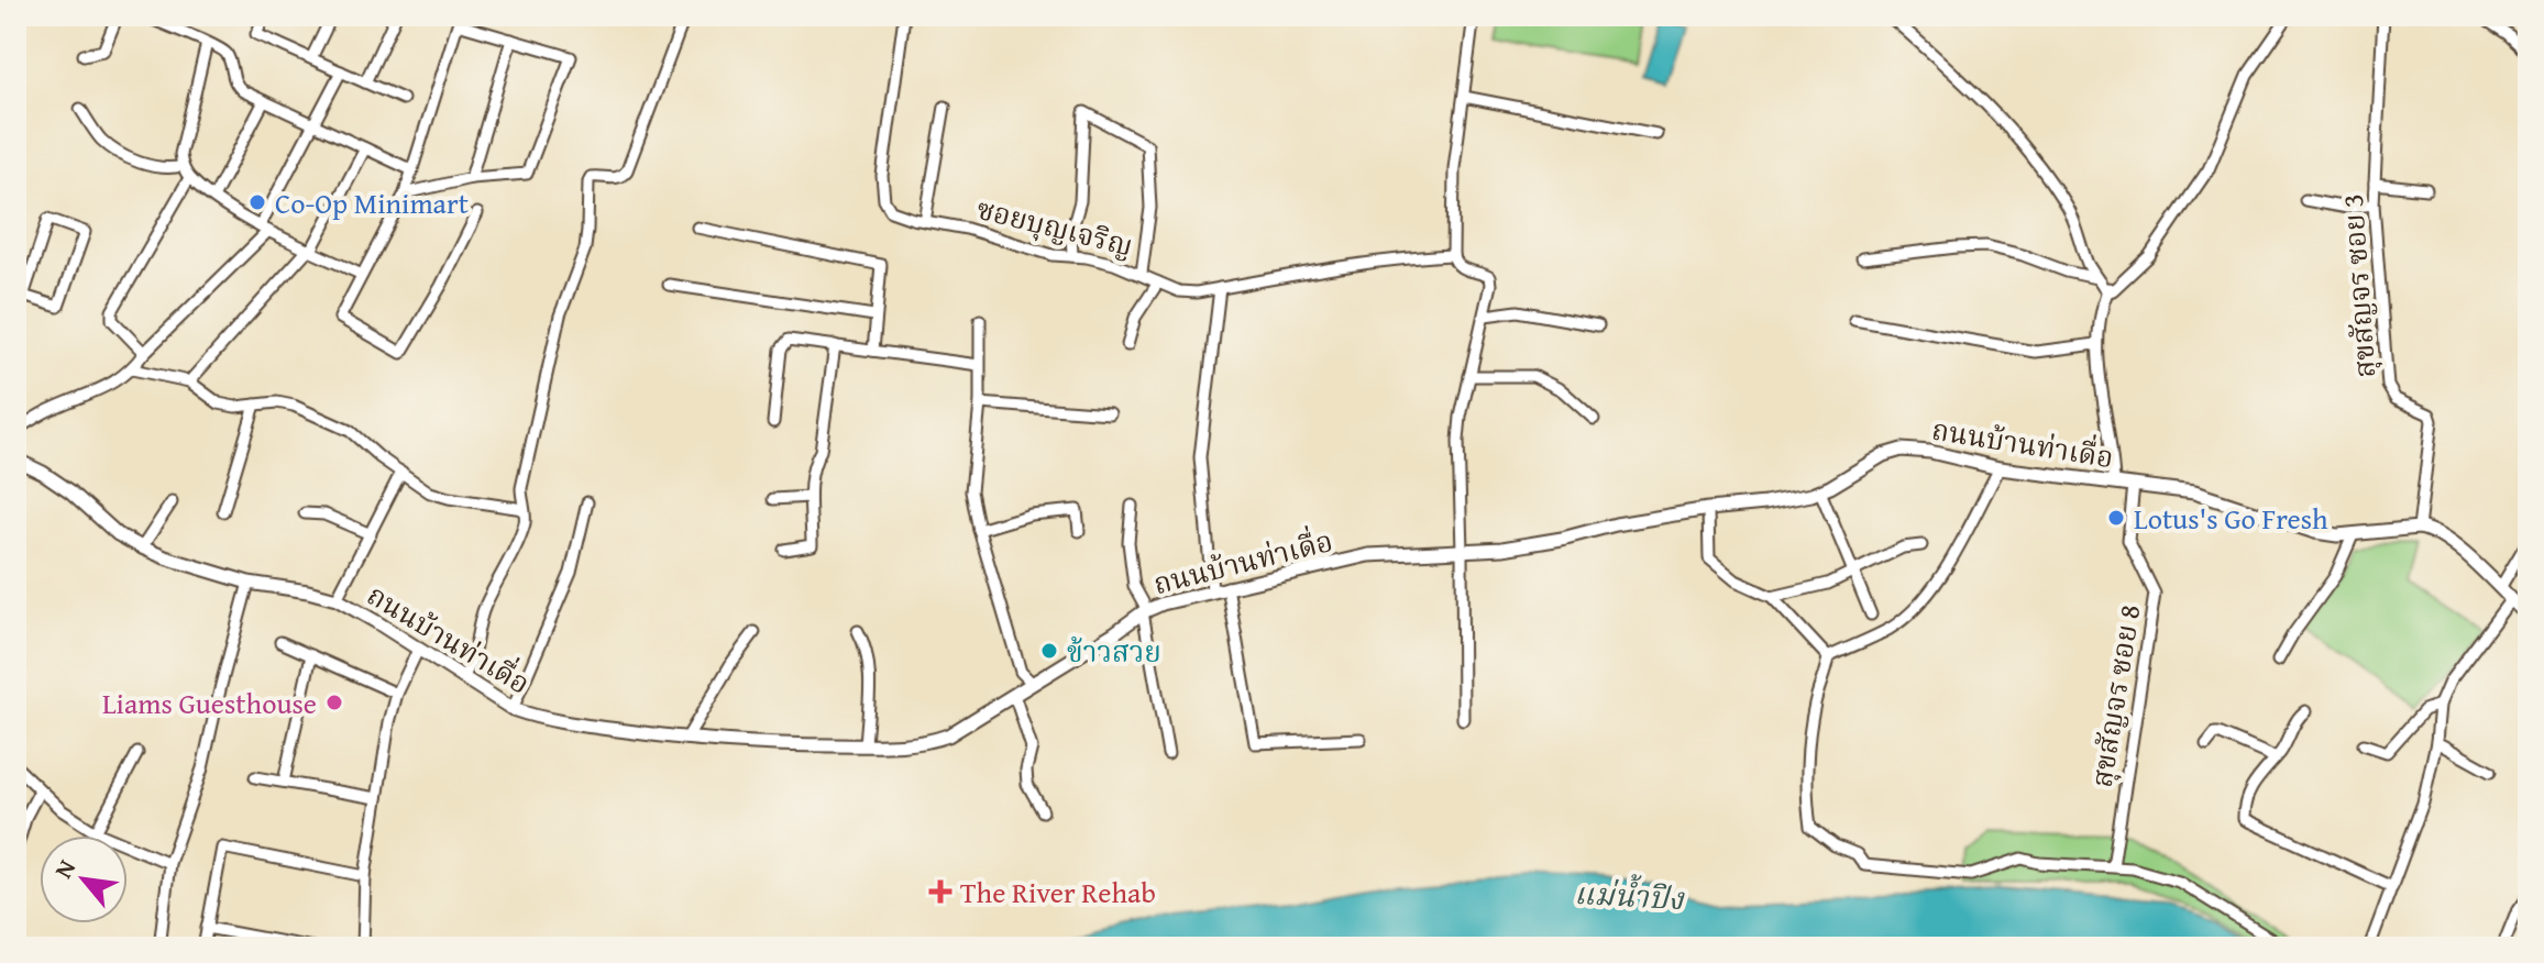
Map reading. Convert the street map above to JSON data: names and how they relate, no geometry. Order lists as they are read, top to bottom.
{
  "streets": {
    "street": [
      "ซอยบุญเจริญ",
      "สุขสัญจร ซอย 3",
      "ถนนบ้านท่าเดื่อ",
      "สุขสัญจร ซอย 8"
    ]
  },
  "crossings": [
    ["สุขสัญจร ซอย 3", "ถนนบ้านท่าเดื่อ"],
    ["ถนนบ้านท่าเดื่อ", "สุขสัญจร ซอย 8"]
  ],
  "water": ["แม่น้ำปิง"],
  "places": {
    "other": [
      "Co-Op Minimart",
      "Lotus's Go Fresh",
      "ข้าวสวย",
      "Liams Guesthouse"
    ],
    "health": ["The River Rehab"]
  },
  "north": "top left"
}
